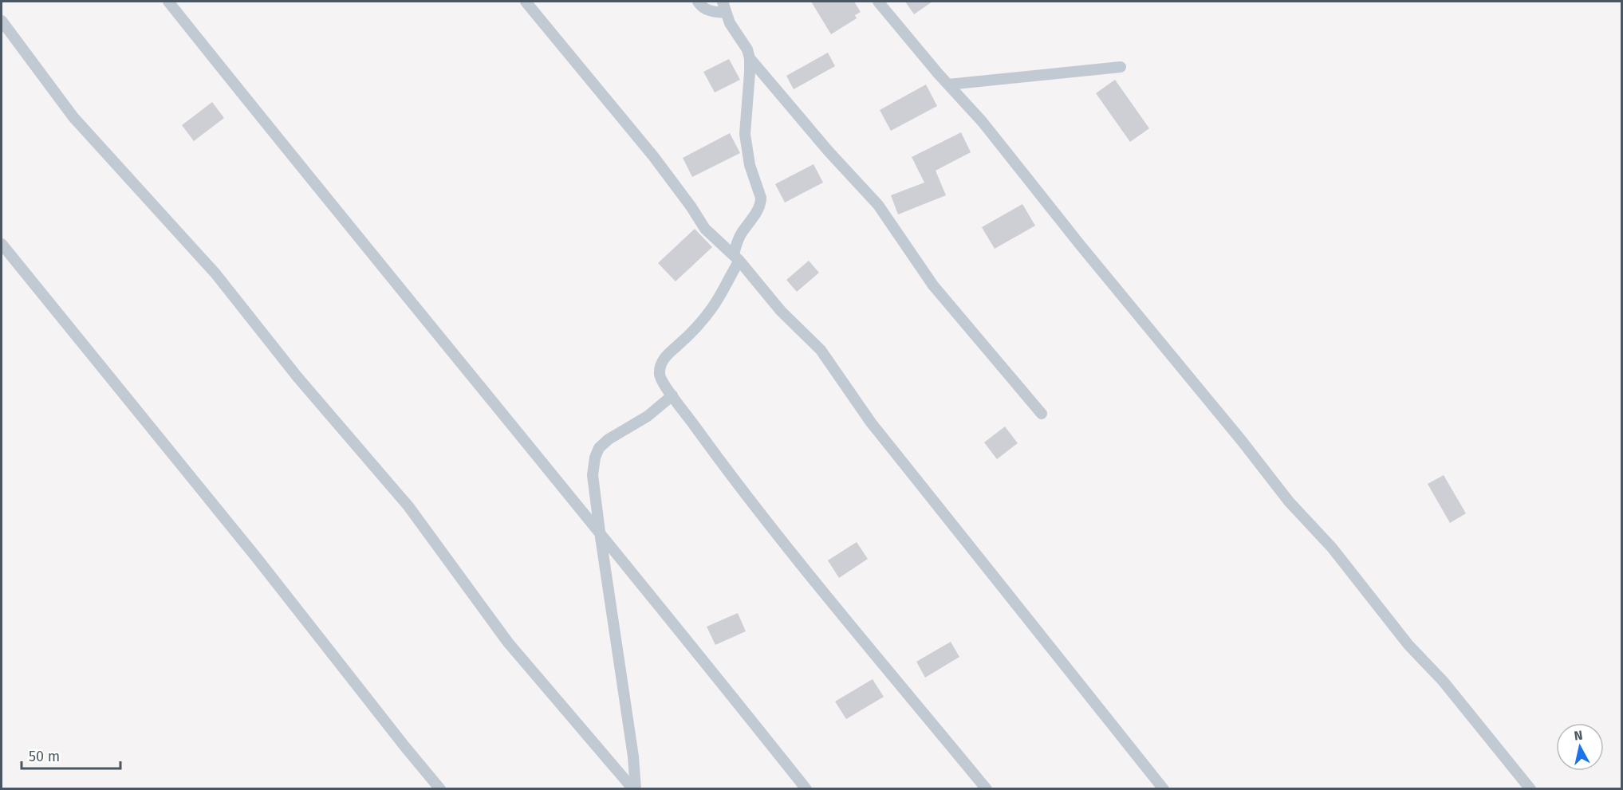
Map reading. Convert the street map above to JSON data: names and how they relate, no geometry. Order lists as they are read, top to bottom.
{
  "scale_bar": "50 m",
  "north": "top"
}
